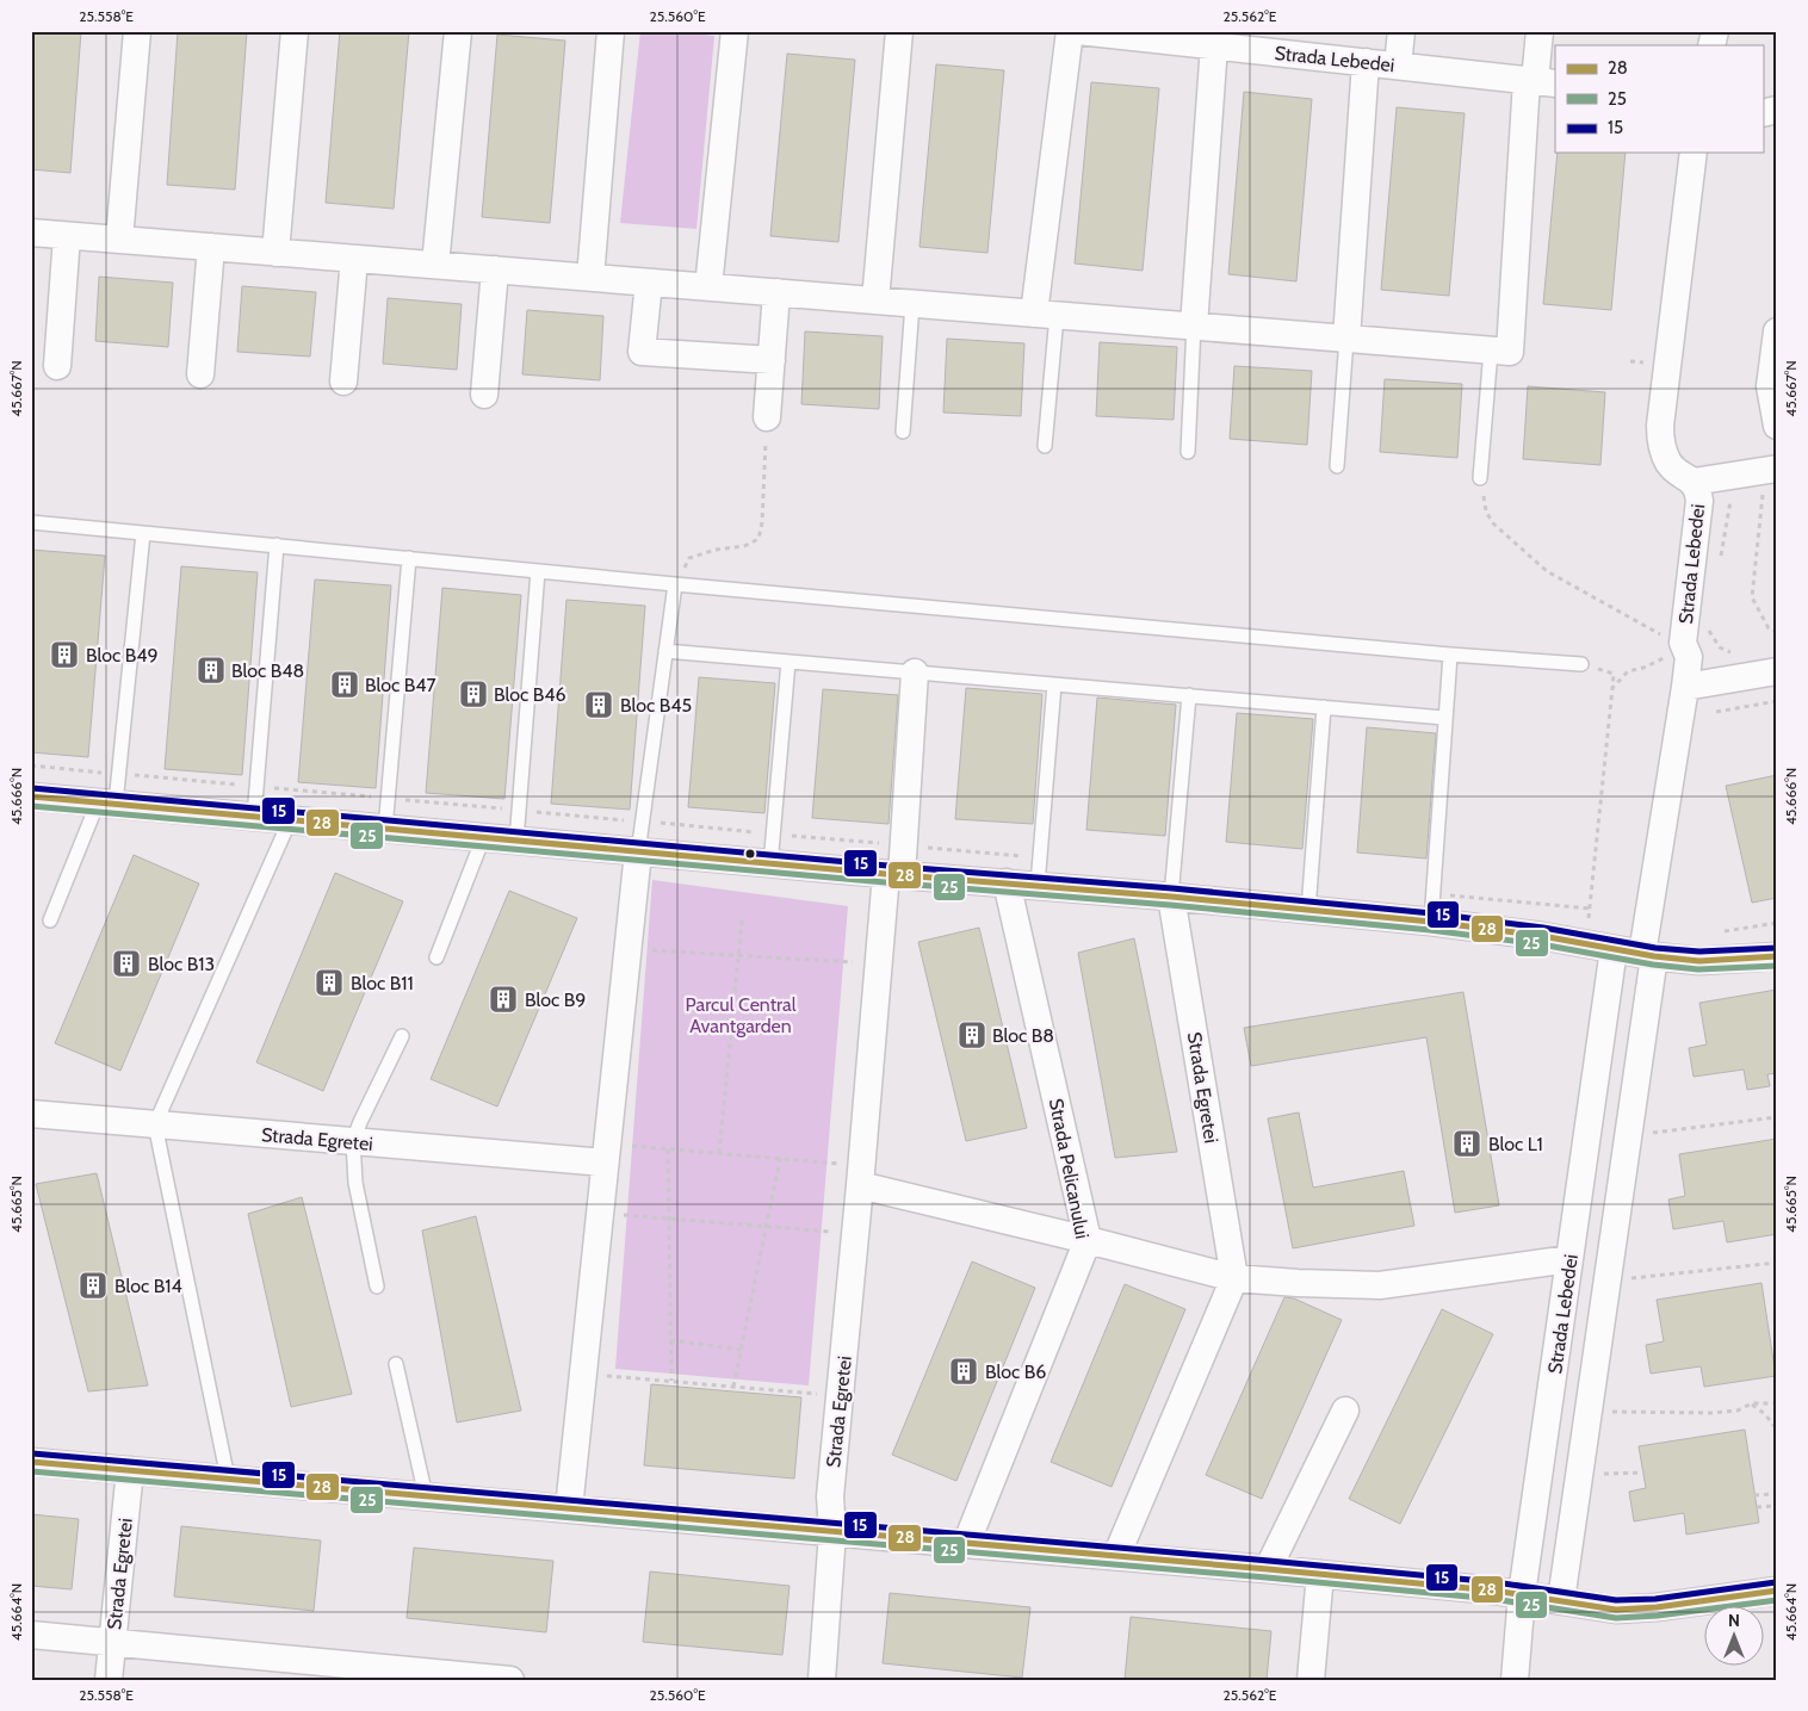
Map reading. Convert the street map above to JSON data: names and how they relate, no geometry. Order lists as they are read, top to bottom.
{
  "streets": {
    "street": ["Strada Lebedei", "Strada Egretei", "Strada Pelicanului"]
  },
  "parks": ["Parcul Central Avantgarden"],
  "places": {
    "building": [
      "Bloc B49",
      "Bloc B48",
      "Bloc B47",
      "Bloc B46",
      "Bloc B45",
      "Bloc B13",
      "Bloc B11",
      "Bloc B9",
      "Bloc B8",
      "Bloc L1",
      "Bloc B14",
      "Bloc B6"
    ]
  },
  "lines": ["transit line 15", "transit line 28", "transit line 25"],
  "legend": ["28", "25", "15"],
  "north": "top",
  "coordinates": [
    "25.558°E",
    "25.560°E",
    "25.562°E",
    "45.667°N",
    "45.666°N",
    "45.665°N",
    "45.664°N"
  ]
}
